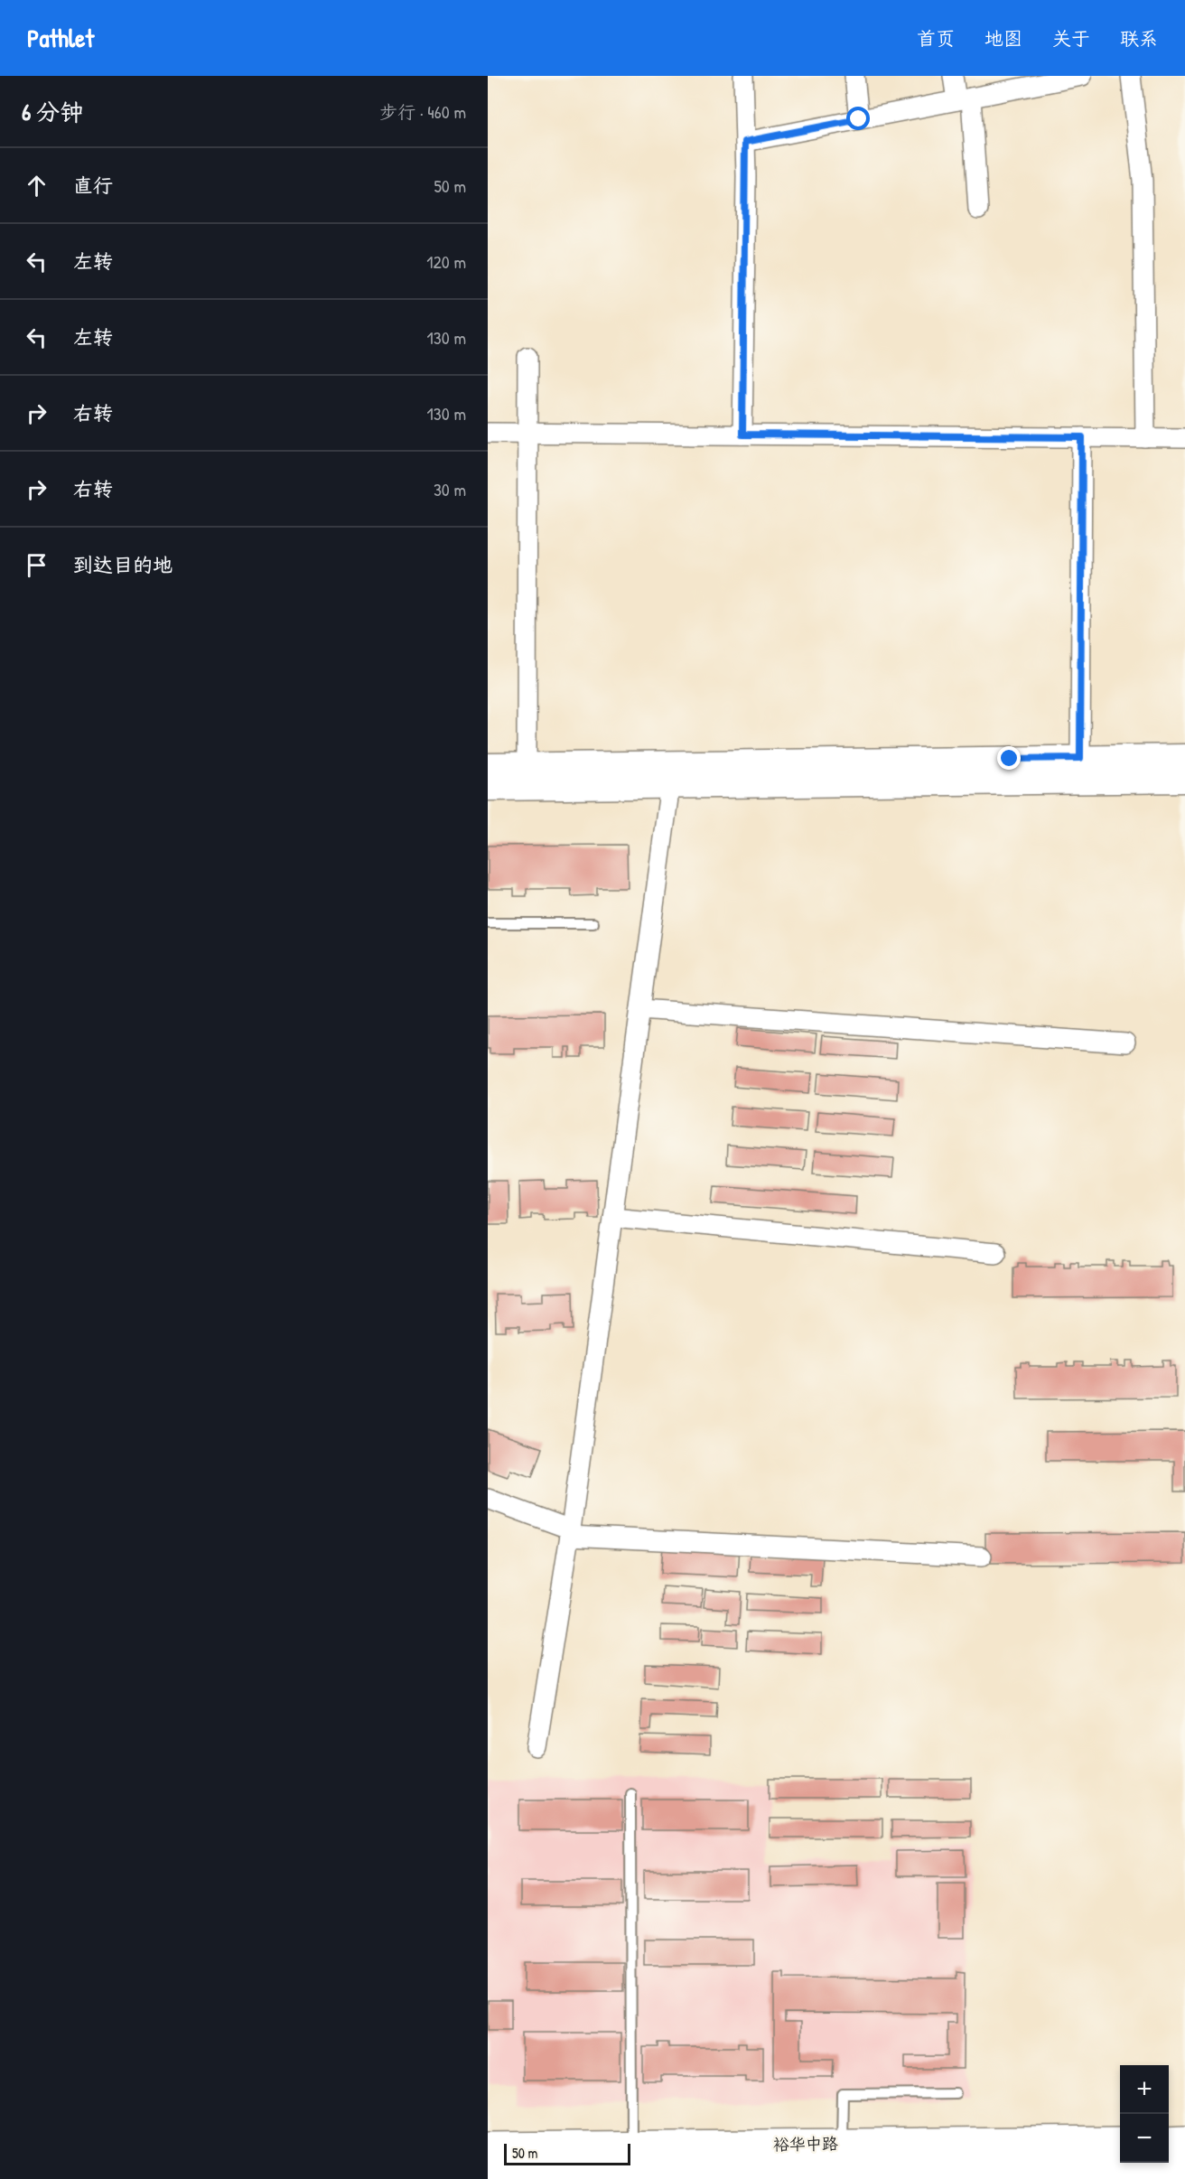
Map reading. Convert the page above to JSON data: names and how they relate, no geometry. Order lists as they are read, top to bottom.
{
  "streets": {
    "main road": ["裕华中路"]
  },
  "scale_bar": "50 m",
  "page": {
    "header": "Pathlet",
    "nav": [
      "首页",
      "地图",
      "关于",
      "联系"
    ],
    "heading": ["6 分钟", "步行 · 460 m"],
    "list": [
      ["直行", "50 m"],
      ["左转", "120 m"],
      ["左转", "130 m"],
      ["右转", "130 m"],
      ["右转", "30 m"],
      "到达目的地"
    ],
    "map_buttons": ["+", "−"],
    "scale": "50 m"
  }
}
